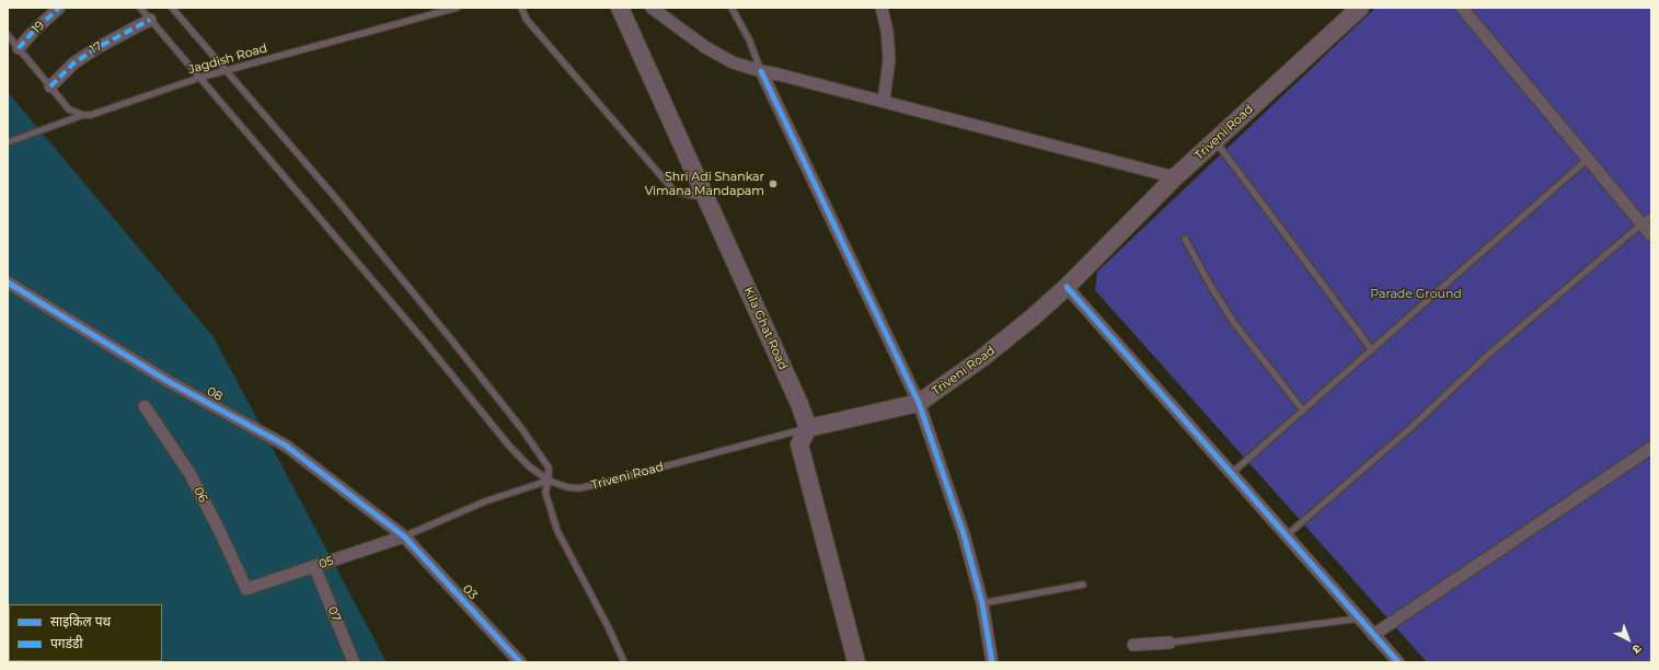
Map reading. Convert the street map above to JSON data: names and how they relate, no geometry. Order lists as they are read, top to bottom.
{
  "streets": {
    "main road": ["Triveni Road", "Kila Ghat Road"],
    "street": [
      "19",
      "17",
      "08",
      "06",
      "05",
      "03",
      "07"
    ],
    "lane": ["Jagdish Road"]
  },
  "crossings": [
    ["17", "Triveni Road"],
    ["Jagdish Road", "Triveni Road"],
    ["Triveni Road", "Kila Ghat Road"],
    ["08", "05"],
    ["08", "03"],
    ["06", "05"],
    ["05", "03"],
    ["05", "07"]
  ],
  "parks": ["Parade Ground"],
  "places": ["Shri Adi Shankar Vimana Mandapam"],
  "legend": ["साइकिल पथ", "पगडंडी"],
  "north": "bottom right"
}
